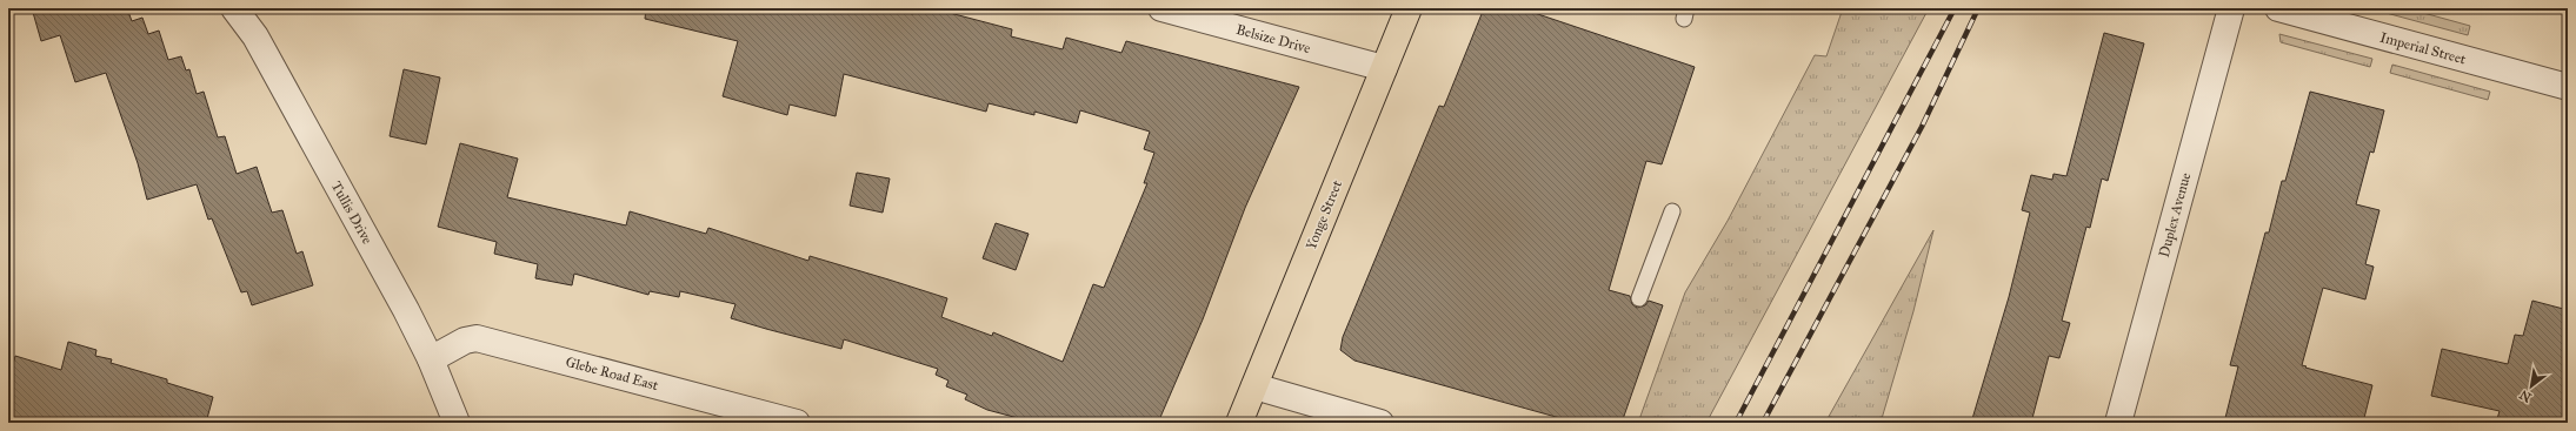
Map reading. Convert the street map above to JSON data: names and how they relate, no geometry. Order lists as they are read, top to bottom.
{
  "streets": {
    "main road": ["Yonge Street"],
    "street": [
      "Belsize Drive",
      "Imperial Street",
      "Tullis Drive",
      "Duplex Avenue",
      "Glebe Road East"
    ]
  },
  "crossings": [
    ["Belsize Drive", "Yonge Street"],
    ["Tullis Drive", "Glebe Road East"]
  ],
  "north": "bottom left"
}
